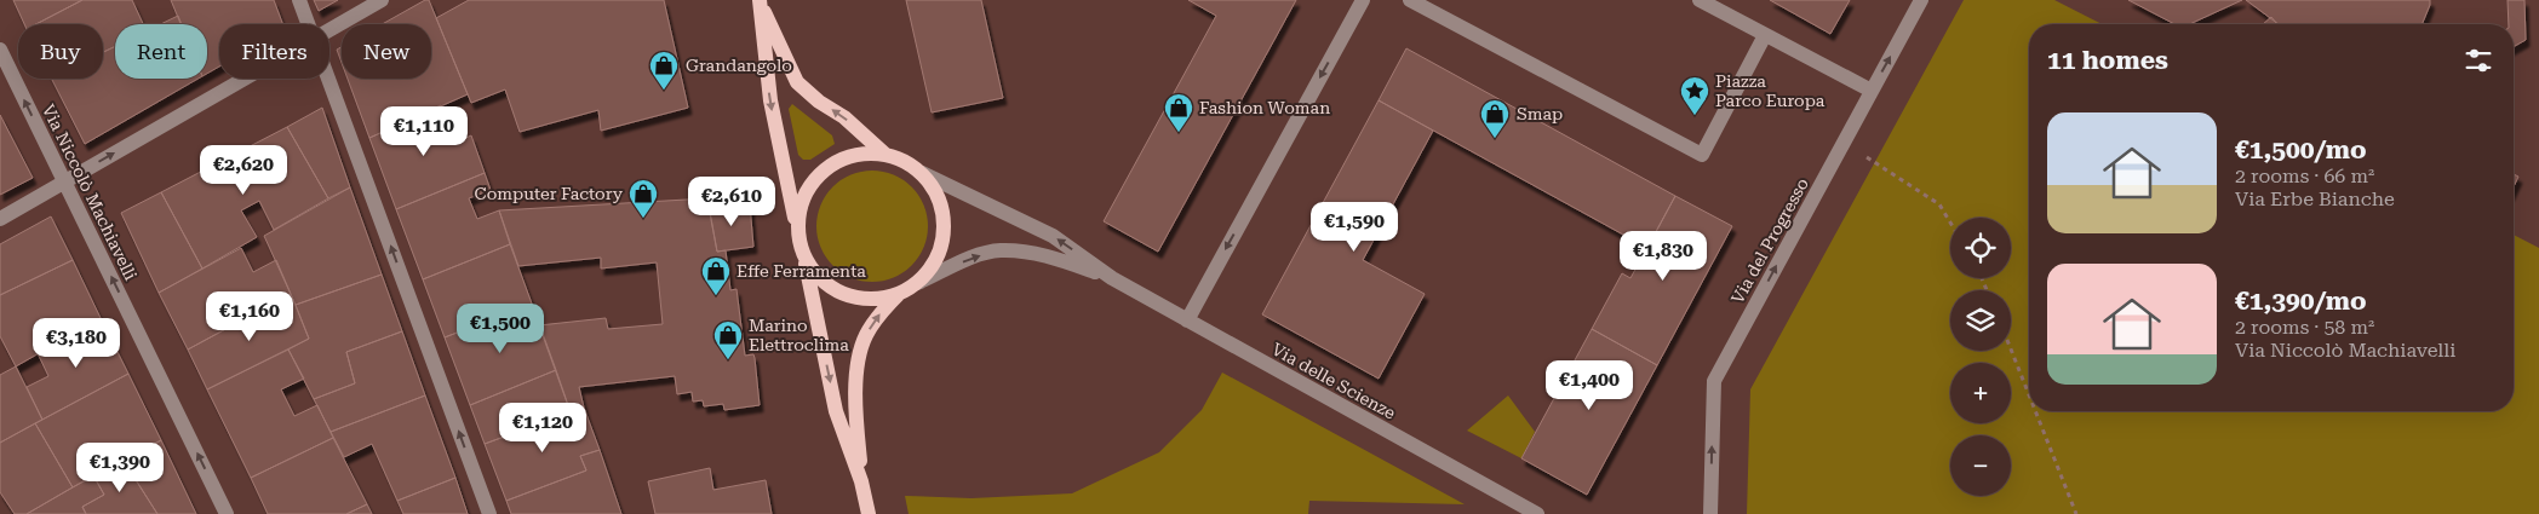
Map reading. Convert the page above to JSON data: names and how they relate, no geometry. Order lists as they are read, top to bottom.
{
  "streets": {
    "street": ["Via Niccolò Machiavelli", "Via del Progresso", "Via delle Scienze"]
  },
  "one_way": ["Via Niccolò Machiavelli", "Via del Progresso"],
  "places": {
    "shop": [
      "Grandangolo",
      "Fashion Woman",
      "Smap",
      "Computer Factory",
      "Effe Ferramenta",
      "Marino Elettroclima"
    ],
    "place": ["Piazza Parco Europa"]
  },
  "page": {
    "chip": [
      "Buy",
      "Rent",
      "Filters",
      "New"
    ],
    "heading": "11 homes",
    "list": [
      {
        "name": "€1,500/mo",
        "note": "2 rooms · 66 m² · Via Erbe Bianche"
      },
      {
        "name": "€1,390/mo",
        "note": "2 rooms · 58 m² · Via Niccolò Machiavelli"
      }
    ],
    "price": [
      "€1,110",
      "€2,620",
      "€2,610",
      "€1,590",
      "€1,830",
      "€1,160",
      "€1,500",
      "€3,180",
      "€1,400",
      "€1,120",
      "€1,390"
    ],
    "map_buttons": ["+", "−"]
  }
}
